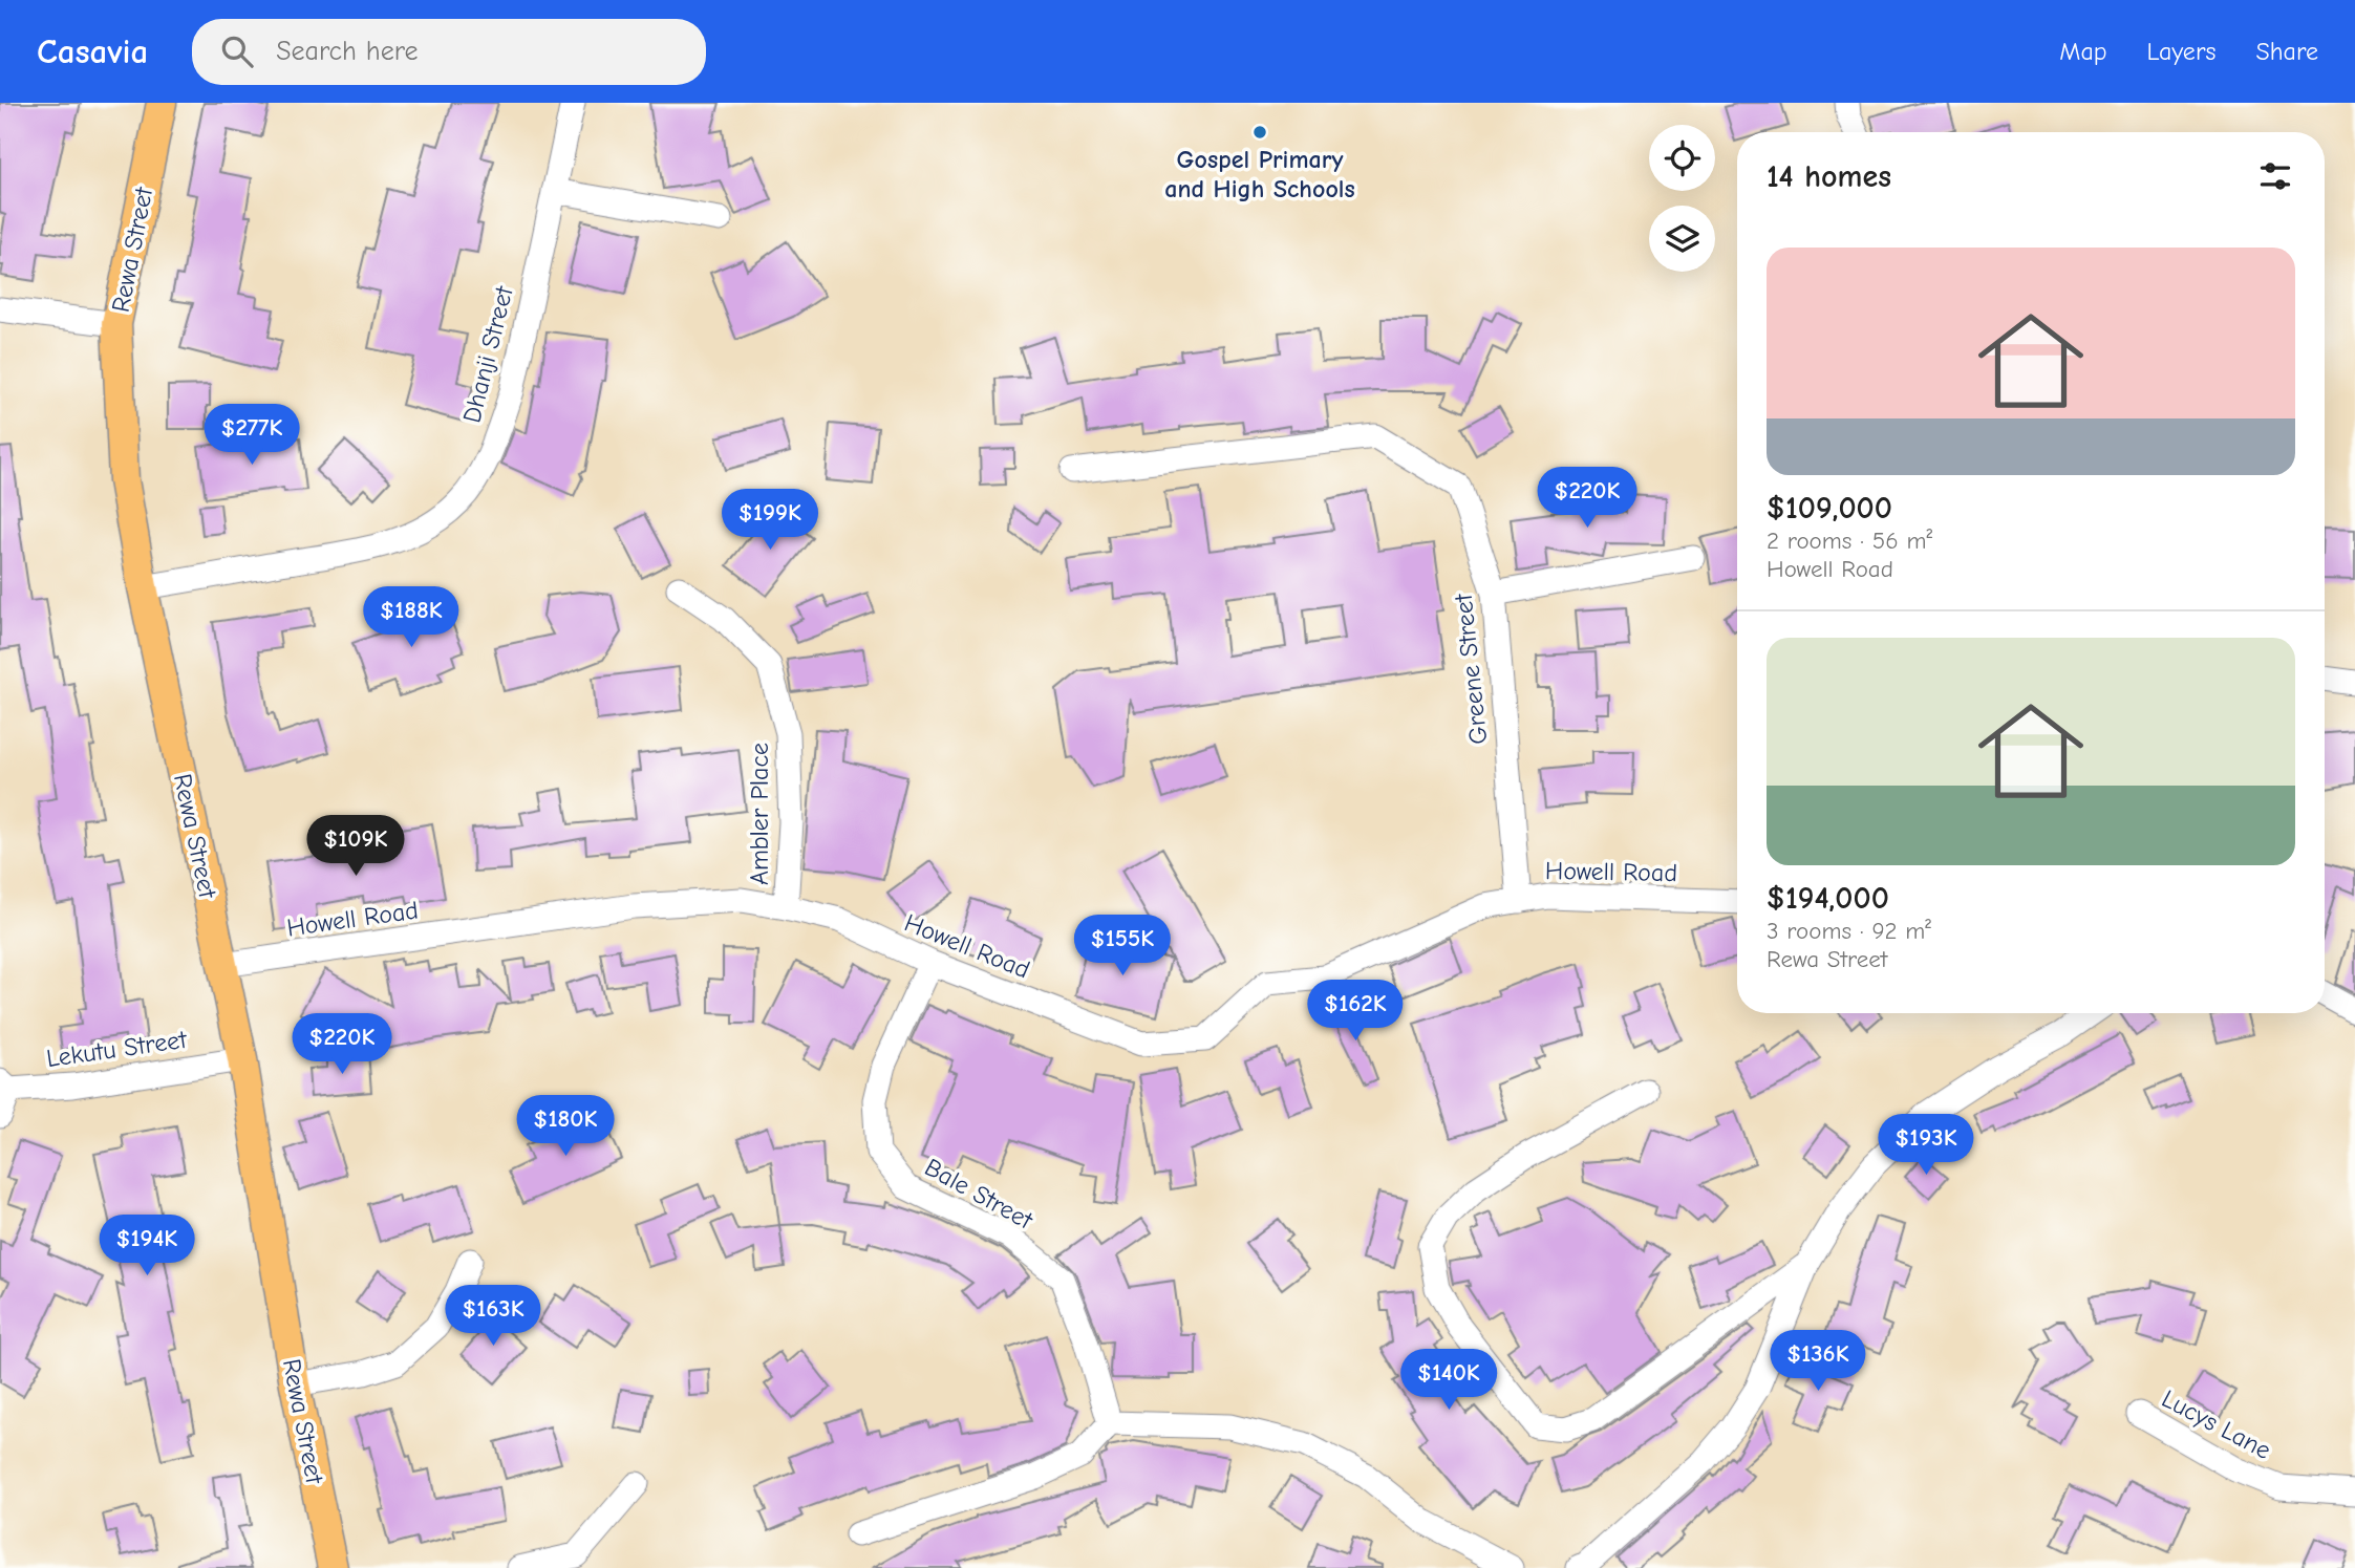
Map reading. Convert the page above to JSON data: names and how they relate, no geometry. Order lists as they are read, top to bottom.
{
  "streets": {
    "main road": ["Rewa Street"],
    "street": [
      "Dhanji Street",
      "Greene Street",
      "Ambler Place",
      "Howell Road",
      "Lekutu Street",
      "Bale Street",
      "Lucys Lane"
    ]
  },
  "crossings": [
    ["Rewa Street", "Dhanji Street"],
    ["Rewa Street", "Howell Road"],
    ["Rewa Street", "Lekutu Street"],
    ["Greene Street", "Howell Road"],
    ["Ambler Place", "Howell Road"],
    ["Howell Road", "Bale Street"]
  ],
  "places": ["Gospel Primary and High Schools"],
  "page": {
    "header": "Casavia",
    "search": "Search here",
    "nav": ["Map", "Layers", "Share"],
    "heading": "14 homes",
    "list": [
      {
        "name": "$109,000",
        "note": "2 rooms · 56 m² · Howell Road"
      },
      {
        "name": "$194,000",
        "note": "3 rooms · 92 m² · Rewa Street"
      }
    ],
    "price": [
      "$277K",
      "$220K",
      "$199K",
      "$188K",
      "$109K",
      "$155K",
      "$162K",
      "$220K",
      "$180K",
      "$193K",
      "$194K",
      "$163K",
      "$136K",
      "$140K"
    ]
  }
}
